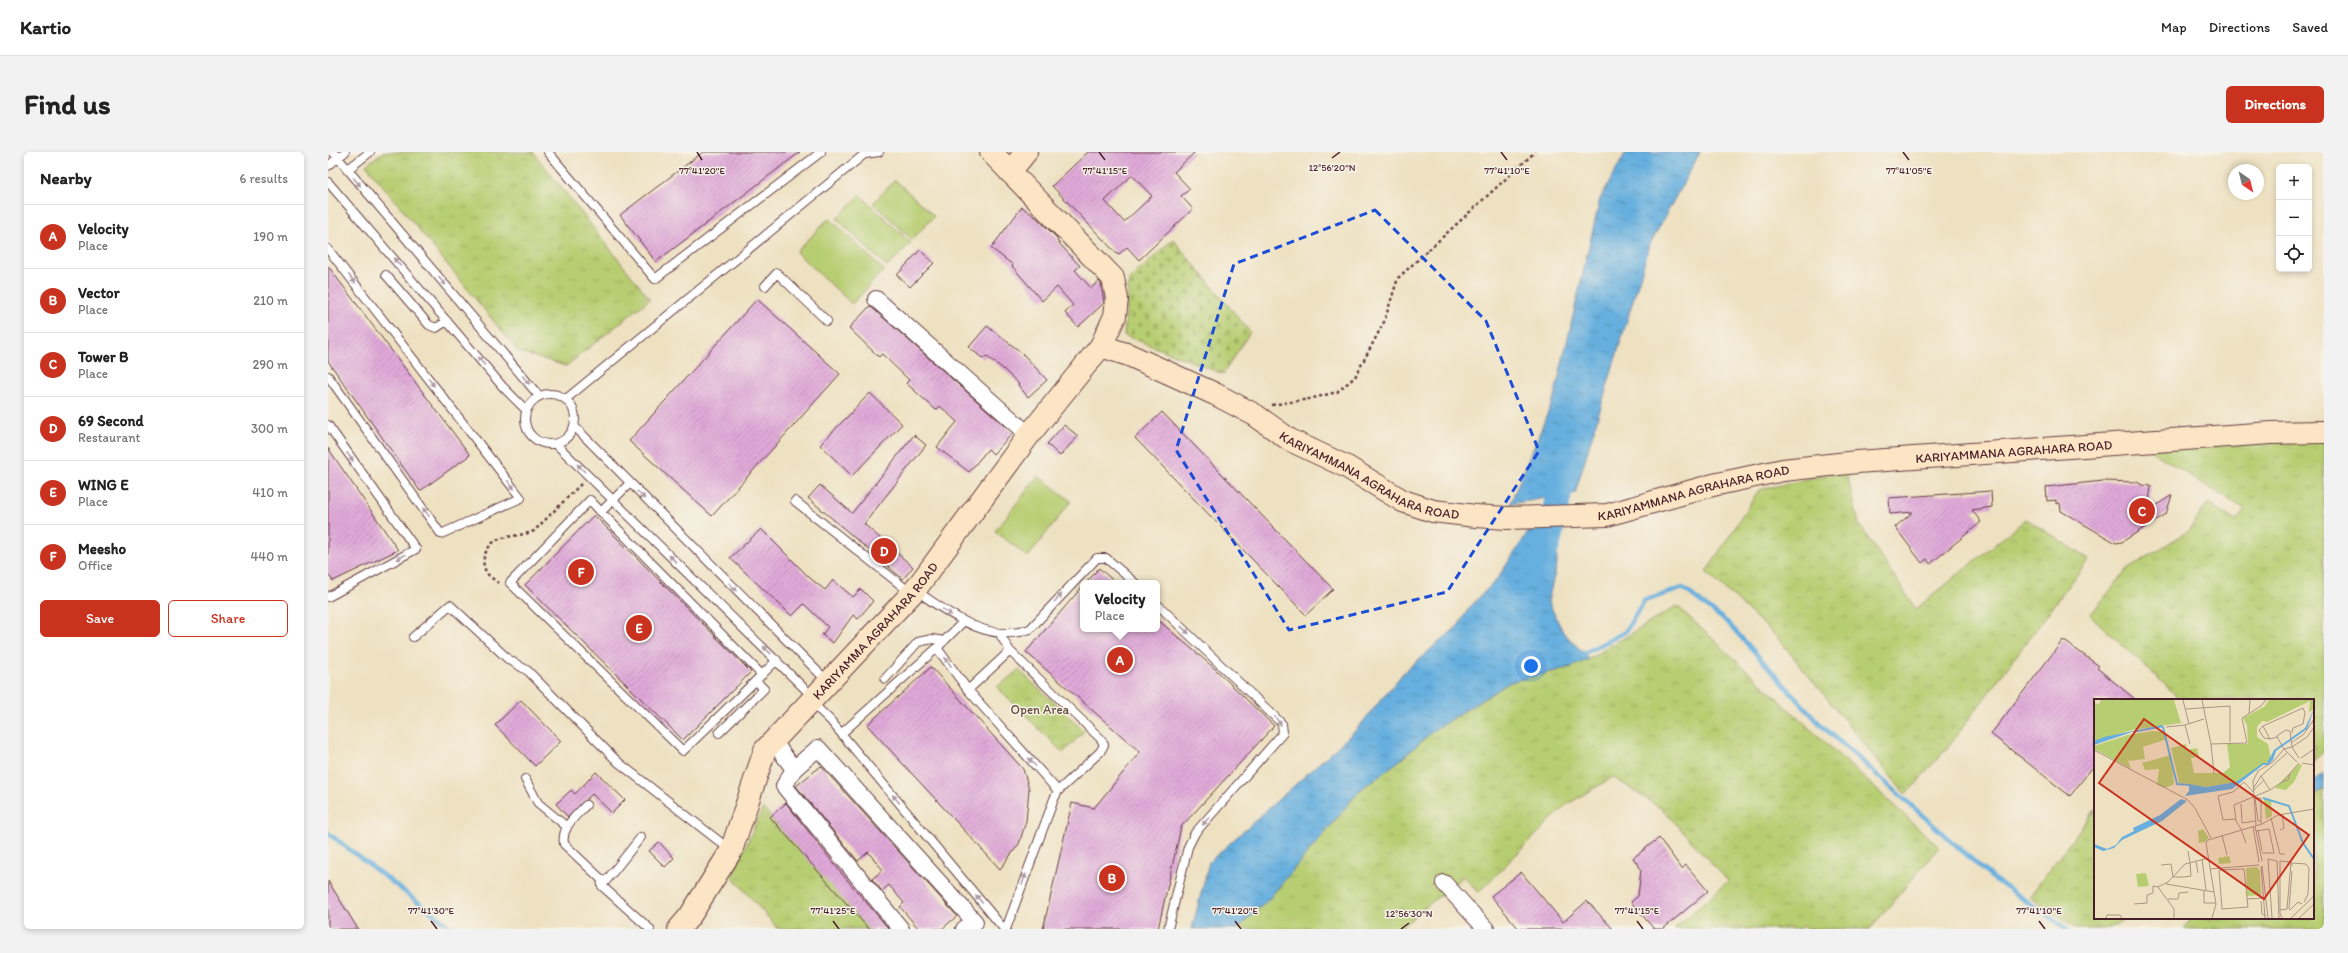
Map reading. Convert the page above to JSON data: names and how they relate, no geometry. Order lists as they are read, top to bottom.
{
  "streets": {
    "street": ["KARIYAMMANA AGRAHARA ROAD", "KARIYAMMA AGRAHARA ROAD"]
  },
  "crossings": [
    ["KARIYAMMANA AGRAHARA ROAD", "KARIYAMMA AGRAHARA ROAD"]
  ],
  "parks": ["Open Area"],
  "north": "bottom right",
  "page": {
    "header": "Kartio",
    "nav": ["Map", "Directions", "Saved"],
    "buttons": [
      "Directions",
      ["Save", "Share"]
    ],
    "title": "Find us",
    "heading": ["Nearby", "6 results"],
    "map_buttons": ["+", "−"],
    "list": [
      {
        "mark": "A",
        "name": "Velocity",
        "note": "Place",
        "value": "190 m"
      },
      {
        "mark": "B",
        "name": "Vector",
        "note": "Place",
        "value": "210 m"
      },
      {
        "mark": "C",
        "name": "Tower B",
        "note": "Place",
        "value": "290 m"
      },
      {
        "mark": "D",
        "name": "69 Second",
        "note": "Restaurant",
        "value": "300 m"
      },
      {
        "mark": "E",
        "name": "WING E",
        "note": "Place",
        "value": "410 m"
      },
      {
        "mark": "F",
        "name": "Meesho",
        "note": "Office",
        "value": "440 m"
      }
    ],
    "pins": [
      "C",
      "D",
      "F",
      "E",
      "A",
      "B"
    ],
    "popup": ["Velocity", "Place"]
  },
  "coordinates": [
    "12°56'20\"N",
    "77°41'20\"E",
    "77°41'15\"E",
    "77°41'10\"E",
    "77°41'05\"E",
    "77°41'30\"E",
    "77°41'25\"E",
    "12°56'30\"N"
  ]
}
